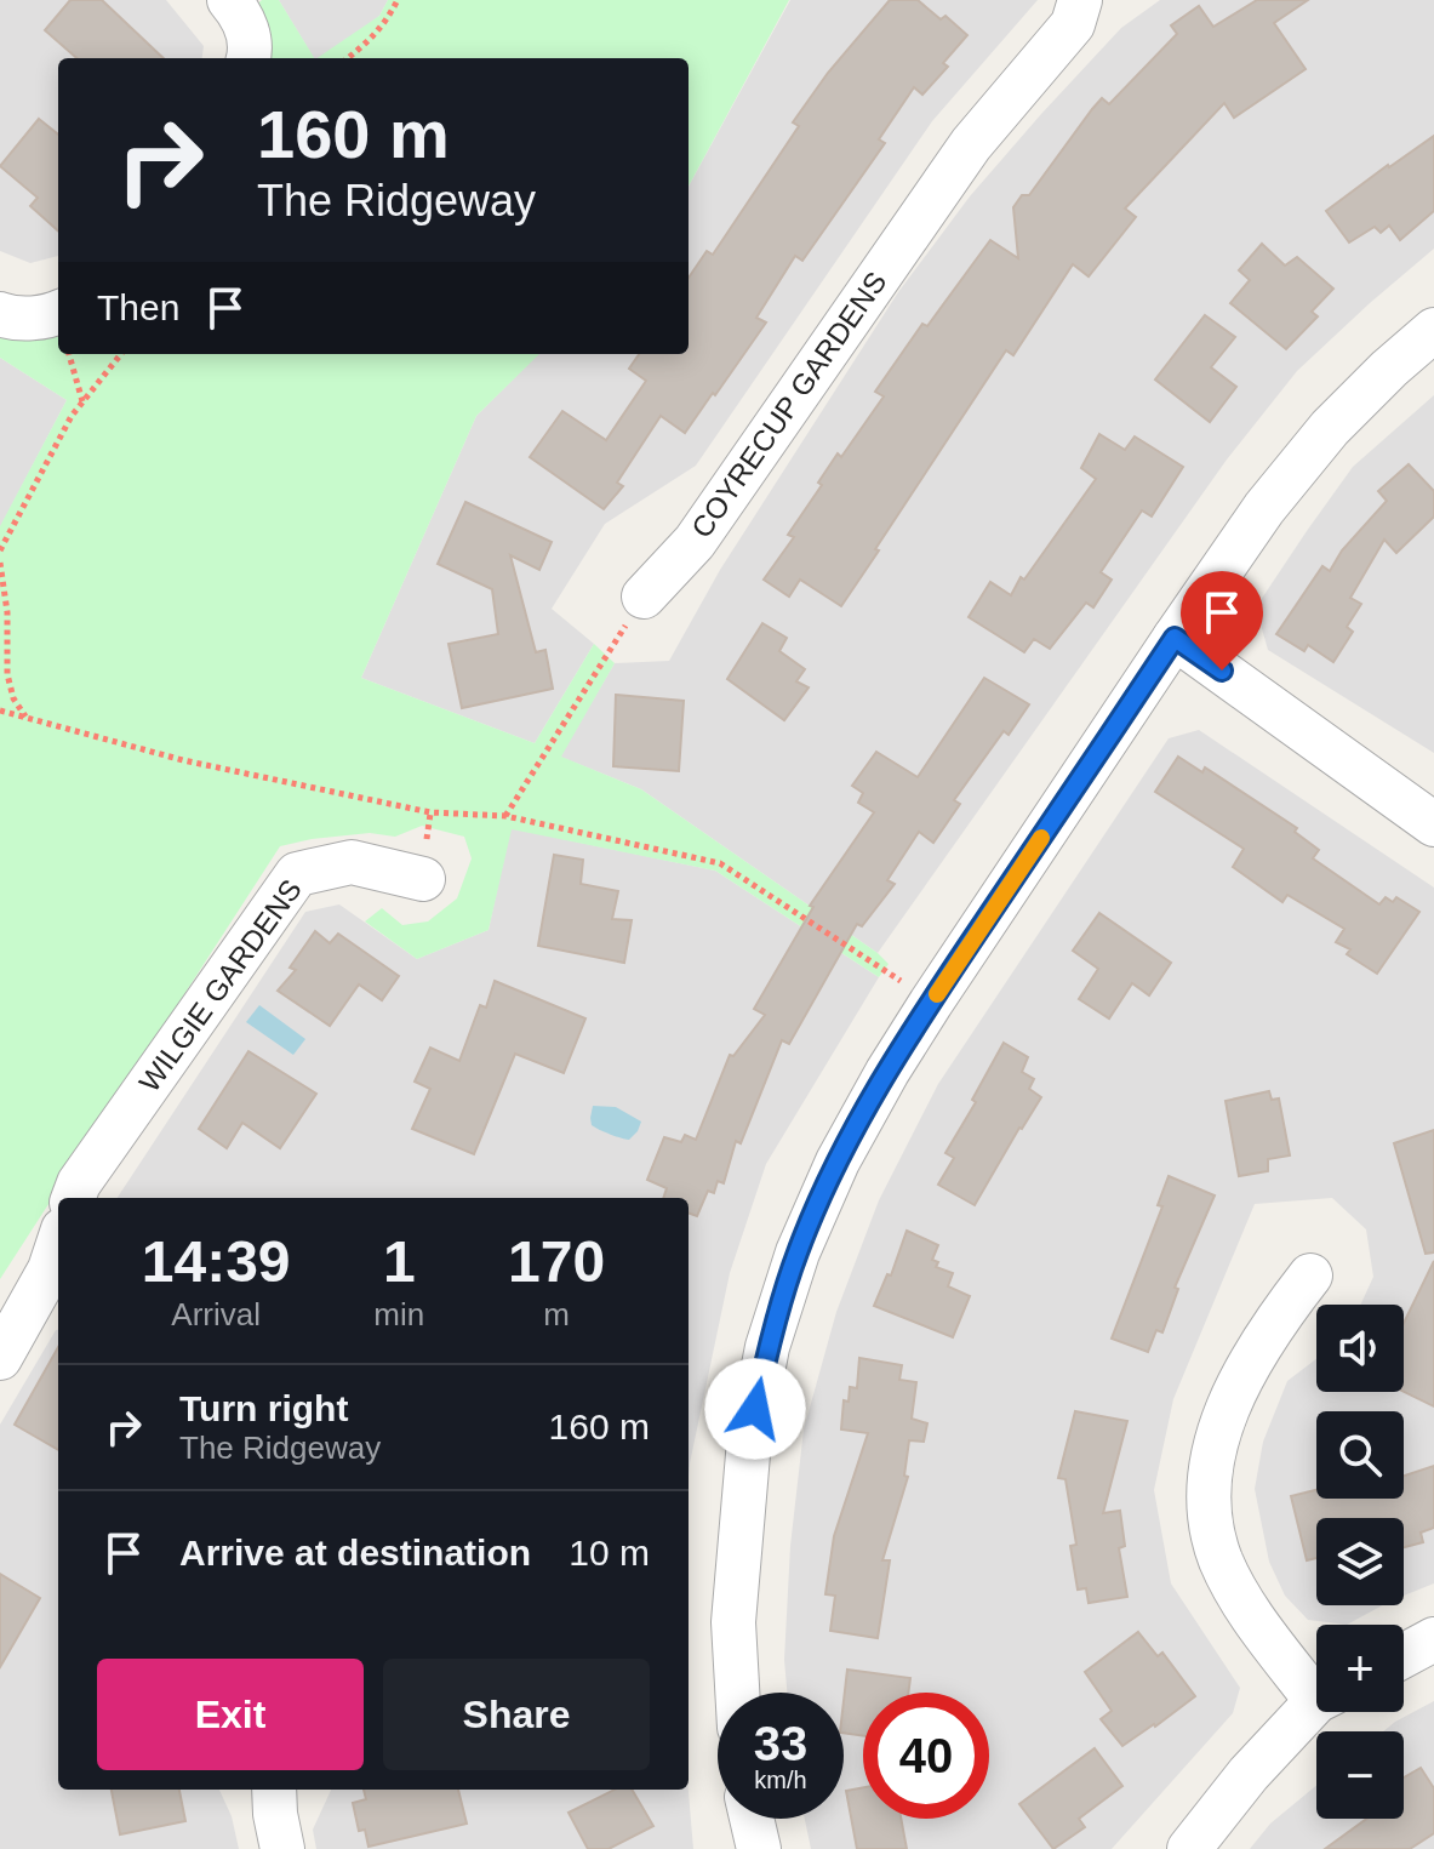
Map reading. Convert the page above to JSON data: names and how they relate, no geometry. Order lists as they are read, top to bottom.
{
  "streets": {
    "street": ["COYRECUP GARDENS", "WILGIE GARDENS"]
  },
  "page": {
    "turn": ["160 m", "The Ridgeway"],
    "then": "Then",
    "eta": [
      "14:39",
      "Arrival",
      "1",
      "min",
      "170",
      "m"
    ],
    "map_buttons": ["+", "−"],
    "list": [
      {
        "name": "Turn right",
        "note": "The Ridgeway",
        "value": "160 m"
      },
      {
        "name": "Arrive at destination",
        "value": "10 m"
      }
    ],
    "buttons": ["Exit", "Share"],
    "speed": "33 km/h",
    "limit": "40"
  }
}
